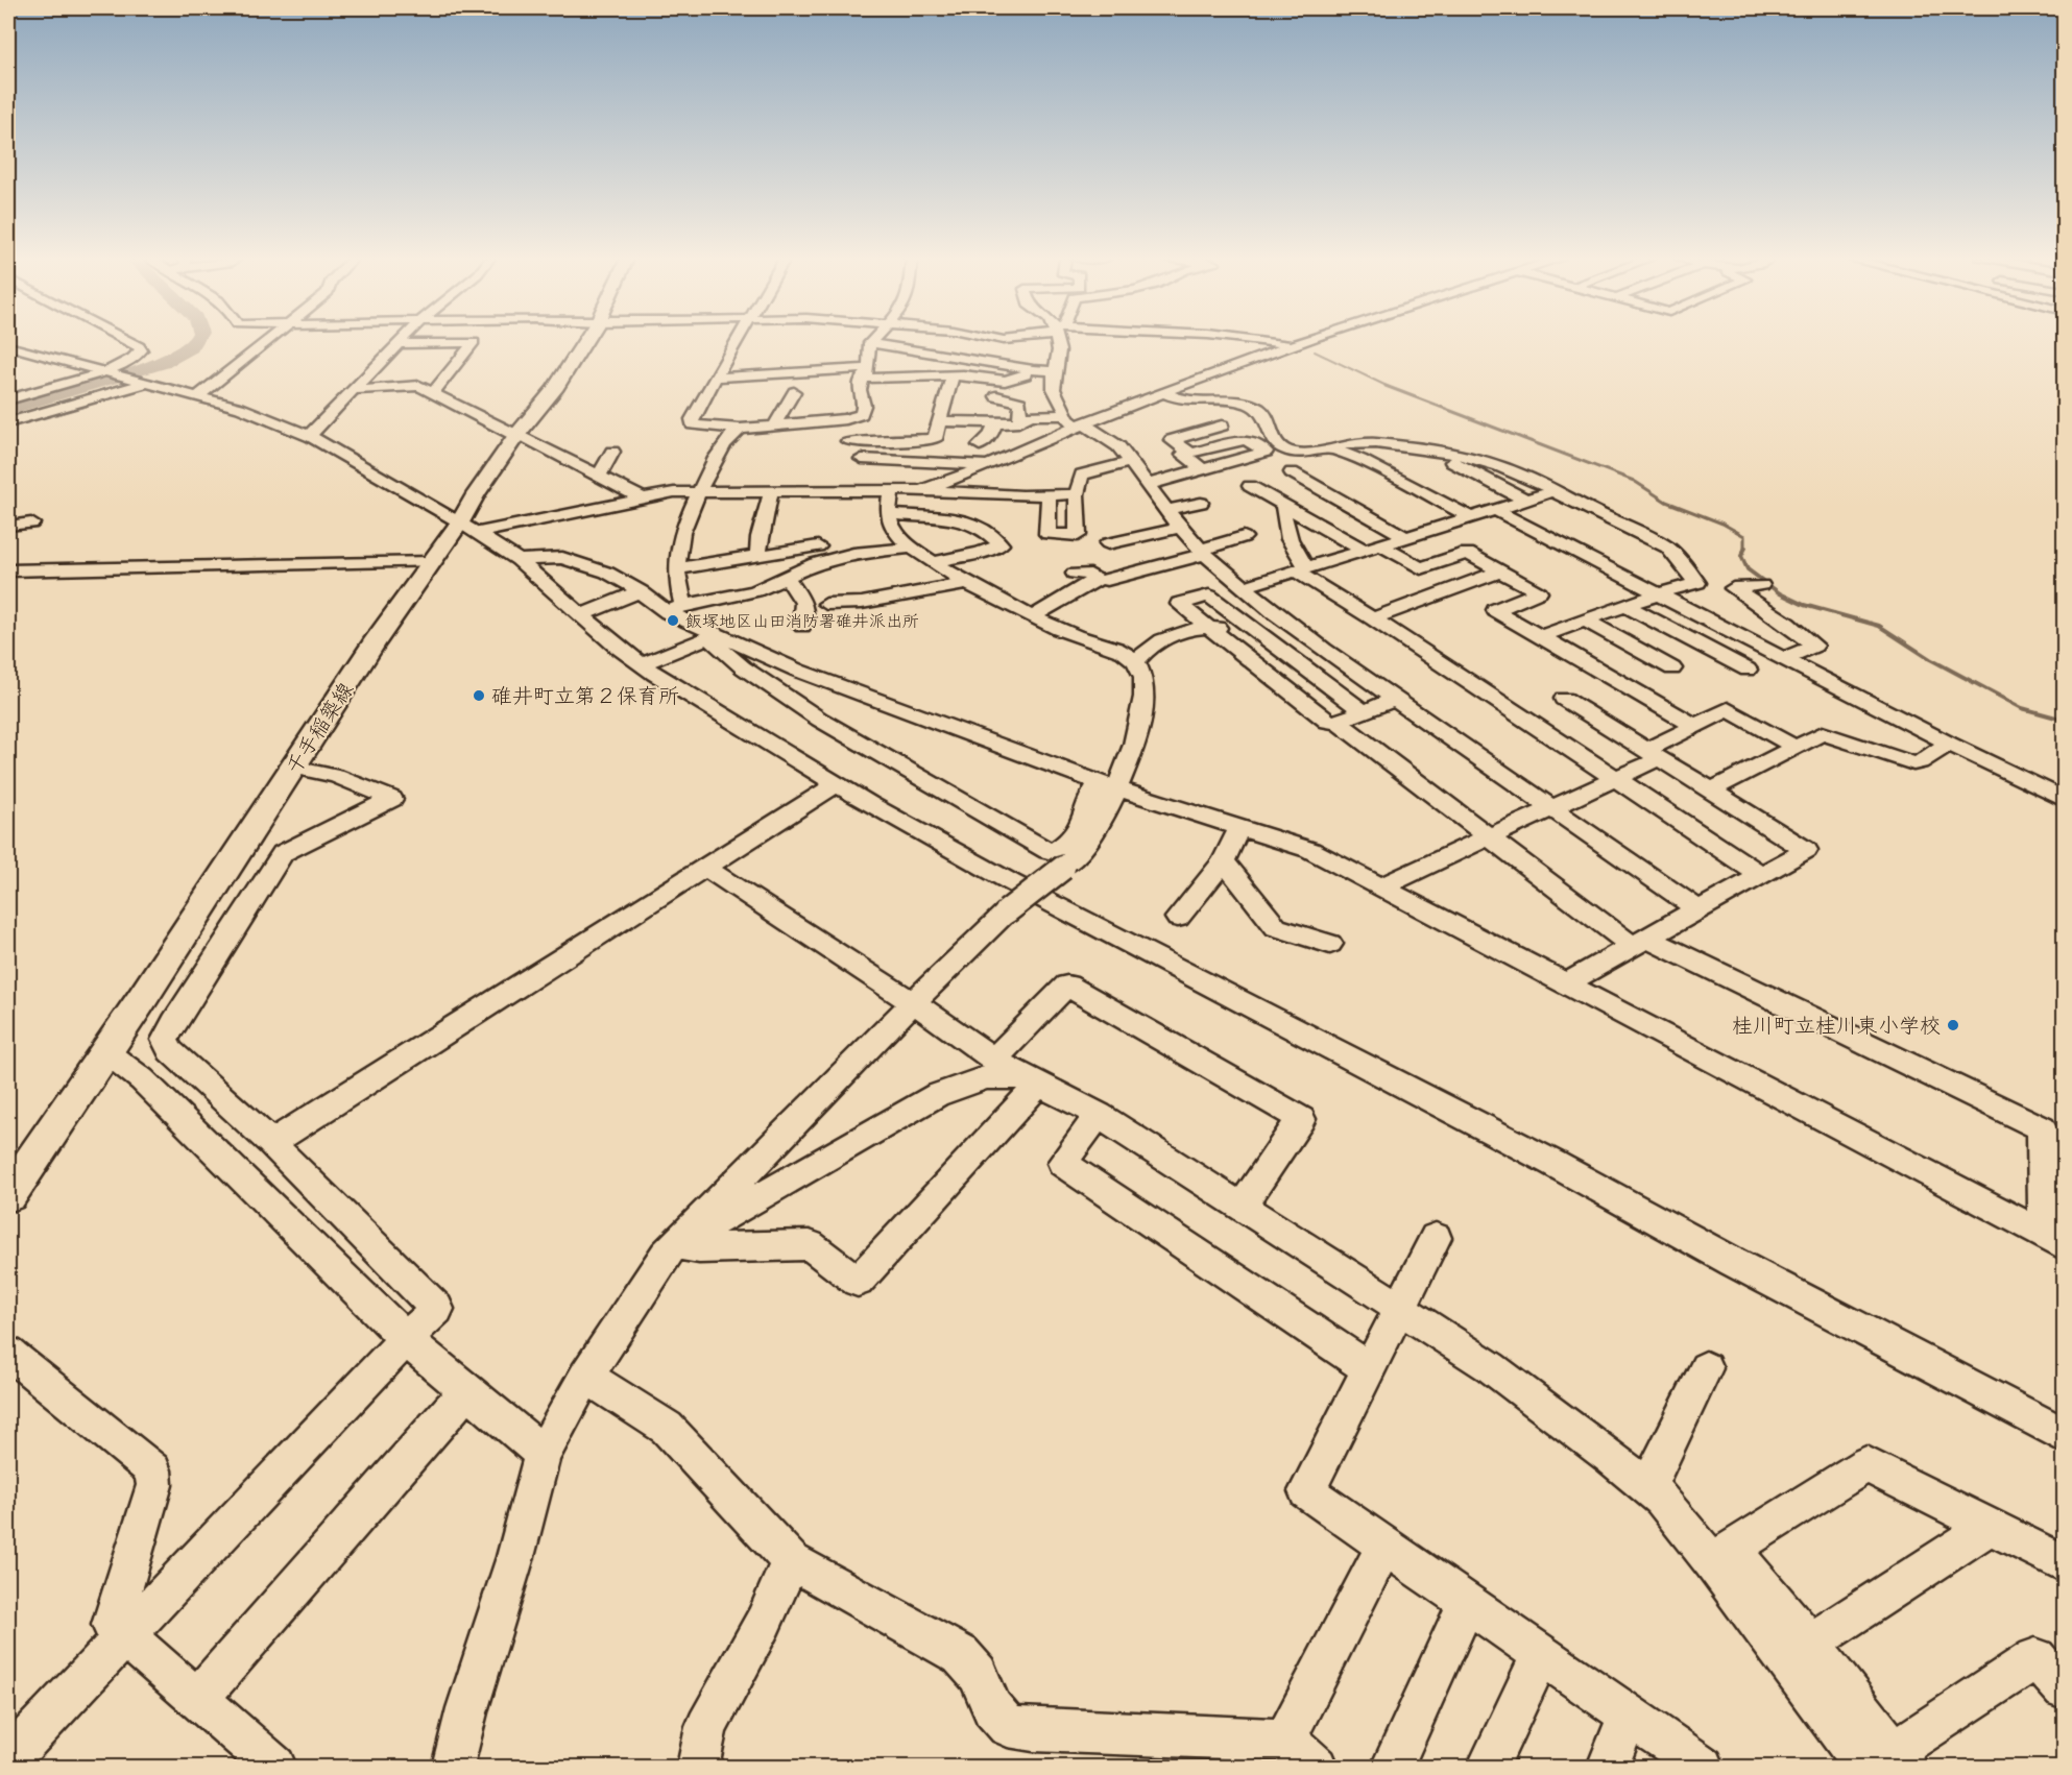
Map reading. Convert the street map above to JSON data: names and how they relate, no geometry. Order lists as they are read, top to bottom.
{
  "streets": {
    "main road": ["千手稲築線"]
  },
  "places": ["飯塚地区山田消防署碓井派出所", "碓井町立第２保育所", "桂川町立桂川東小学校"]
}
